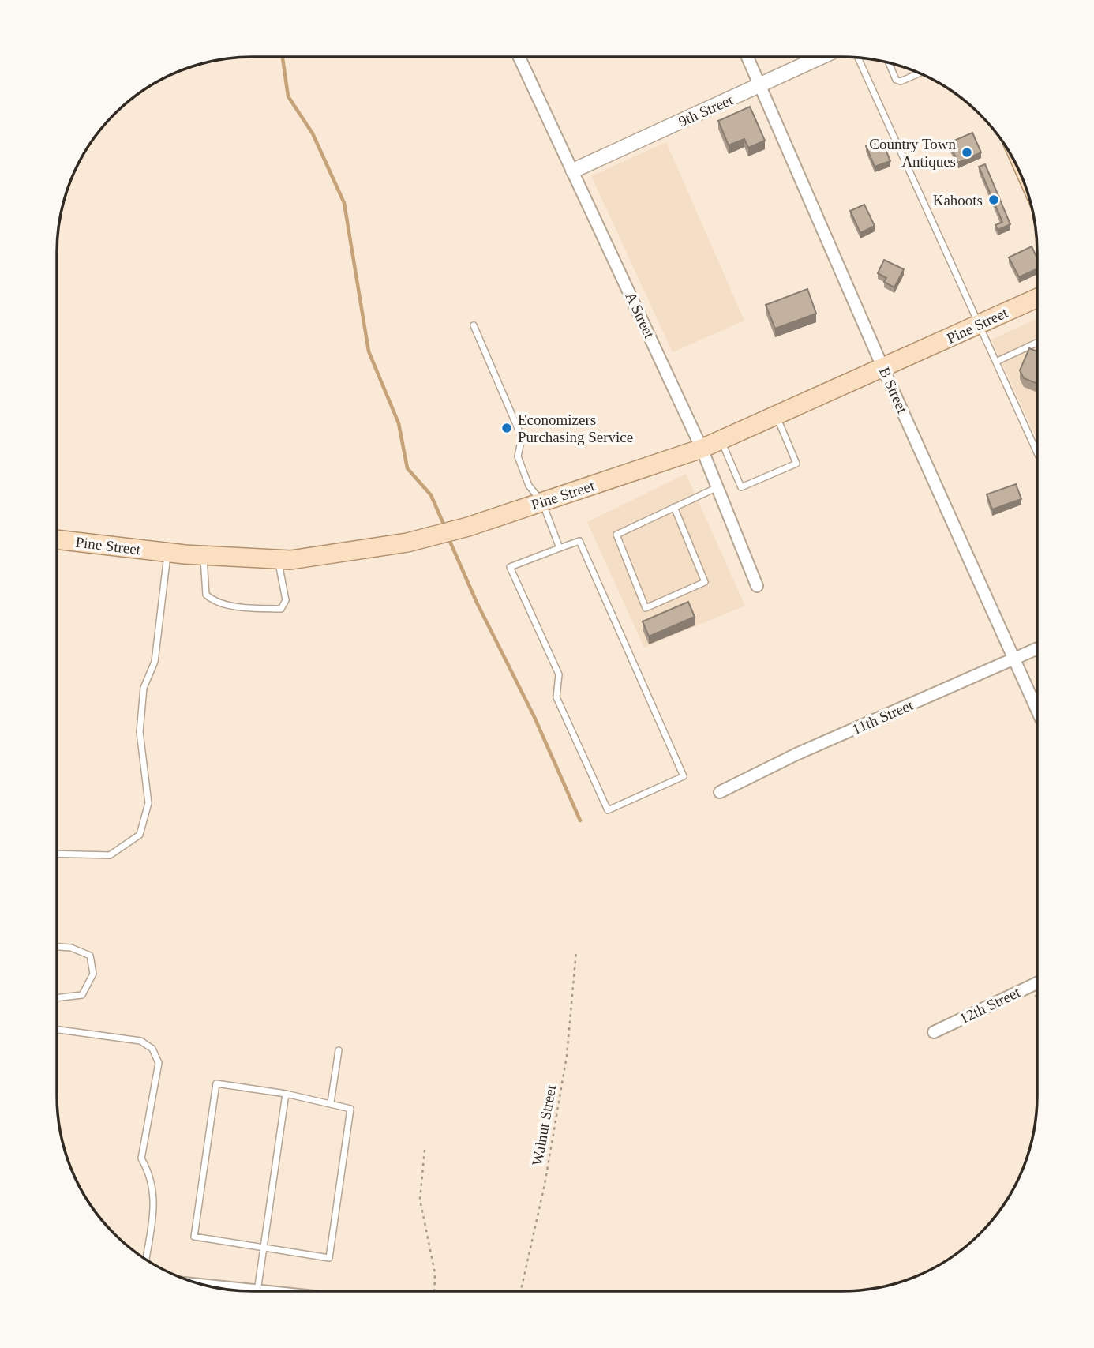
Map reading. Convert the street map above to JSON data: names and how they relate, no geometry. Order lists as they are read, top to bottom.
{
  "streets": {
    "main road": ["Pine Street"],
    "street": [
      "9th Street",
      "A Street",
      "B Street",
      "11th Street",
      "12th Street"
    ],
    "path": ["Walnut Street"]
  },
  "crossings": [
    ["9th Street", "A Street"],
    ["9th Street", "B Street"],
    ["A Street", "Pine Street"],
    ["Pine Street", "B Street"],
    ["B Street", "11th Street"]
  ],
  "places": ["Country Town Antiques", "Kahoots", "Economizers Purchasing Service"]
}
